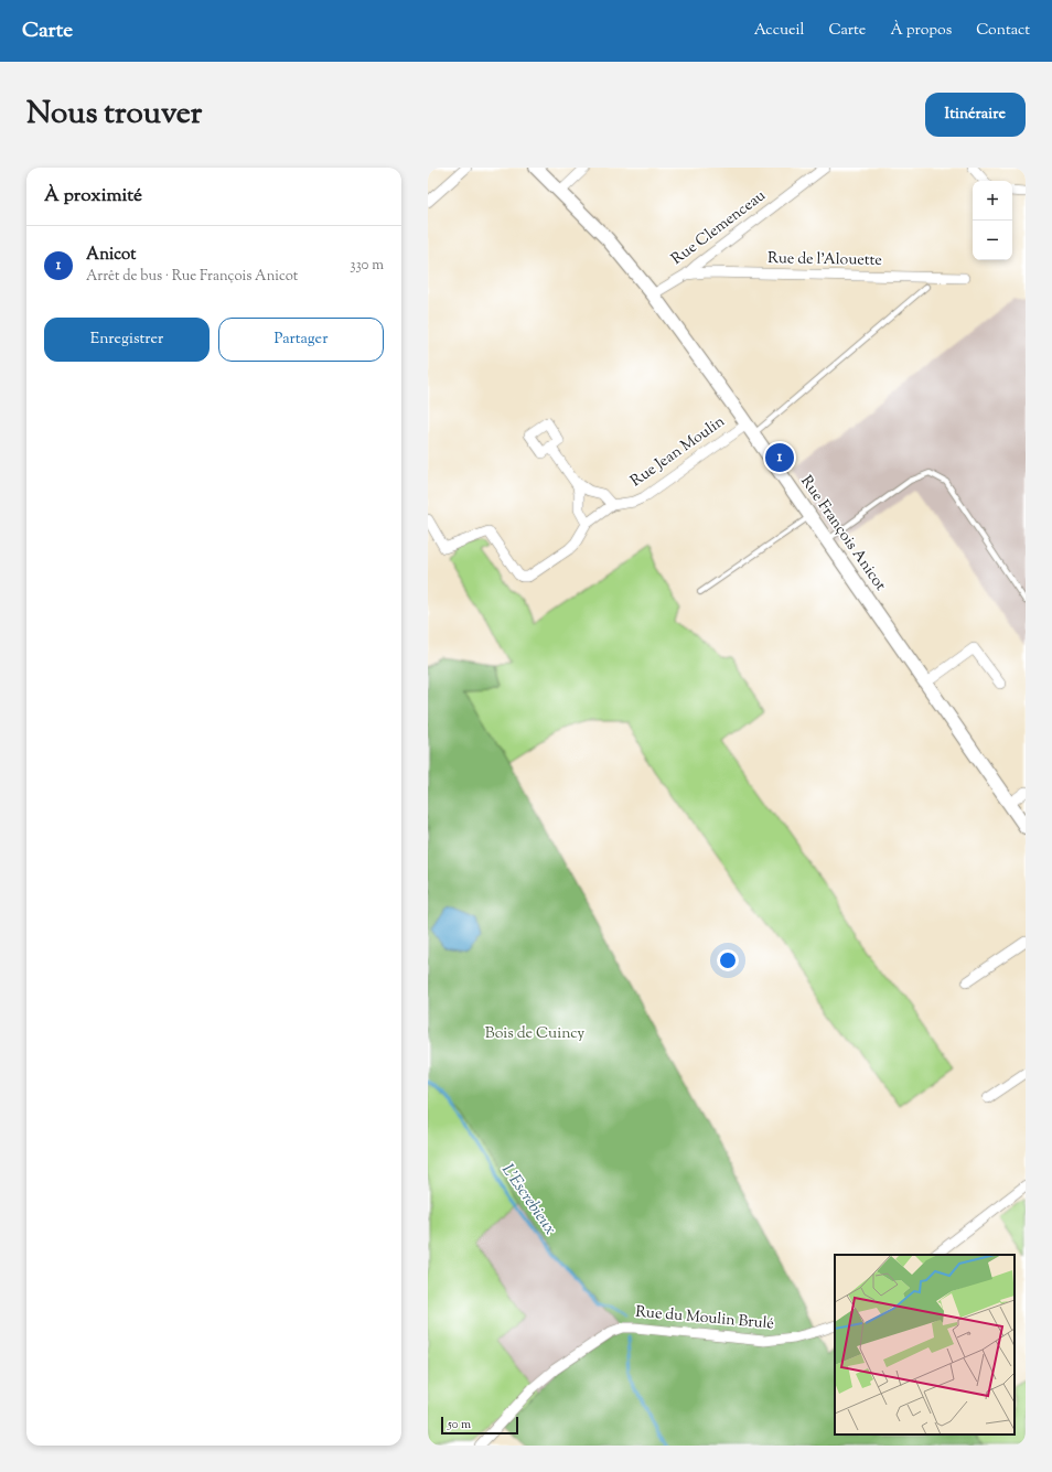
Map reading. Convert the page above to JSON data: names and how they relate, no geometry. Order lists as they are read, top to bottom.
{
  "streets": {
    "street": [
      "Rue Clemenceau",
      "Rue de l'Alouette",
      "Rue Jean Moulin",
      "Rue François Anicot",
      "Rue du Moulin Brulé"
    ]
  },
  "crossings": [
    ["Rue Clemenceau", "Rue de l'Alouette"],
    ["Rue Clemenceau", "Rue François Anicot"],
    ["Rue Jean Moulin", "Rue François Anicot"]
  ],
  "water": ["L'Escrebieux"],
  "parks": ["Bois de Cuincy"],
  "scale_bar": "50 m",
  "page": {
    "header": "Carte",
    "nav": [
      "Accueil",
      "Carte",
      "À propos",
      "Contact"
    ],
    "title": "Nous trouver",
    "buttons": [
      "Itinéraire",
      ["Enregistrer", "Partager"]
    ],
    "heading": "À proximité",
    "map_buttons": ["+", "−"],
    "list": [
      {
        "mark": "1",
        "name": "Anicot",
        "note": "Arrêt de bus · Rue François Anicot",
        "value": "330 m"
      }
    ],
    "pins": "1",
    "scale": "50 m"
  }
}
